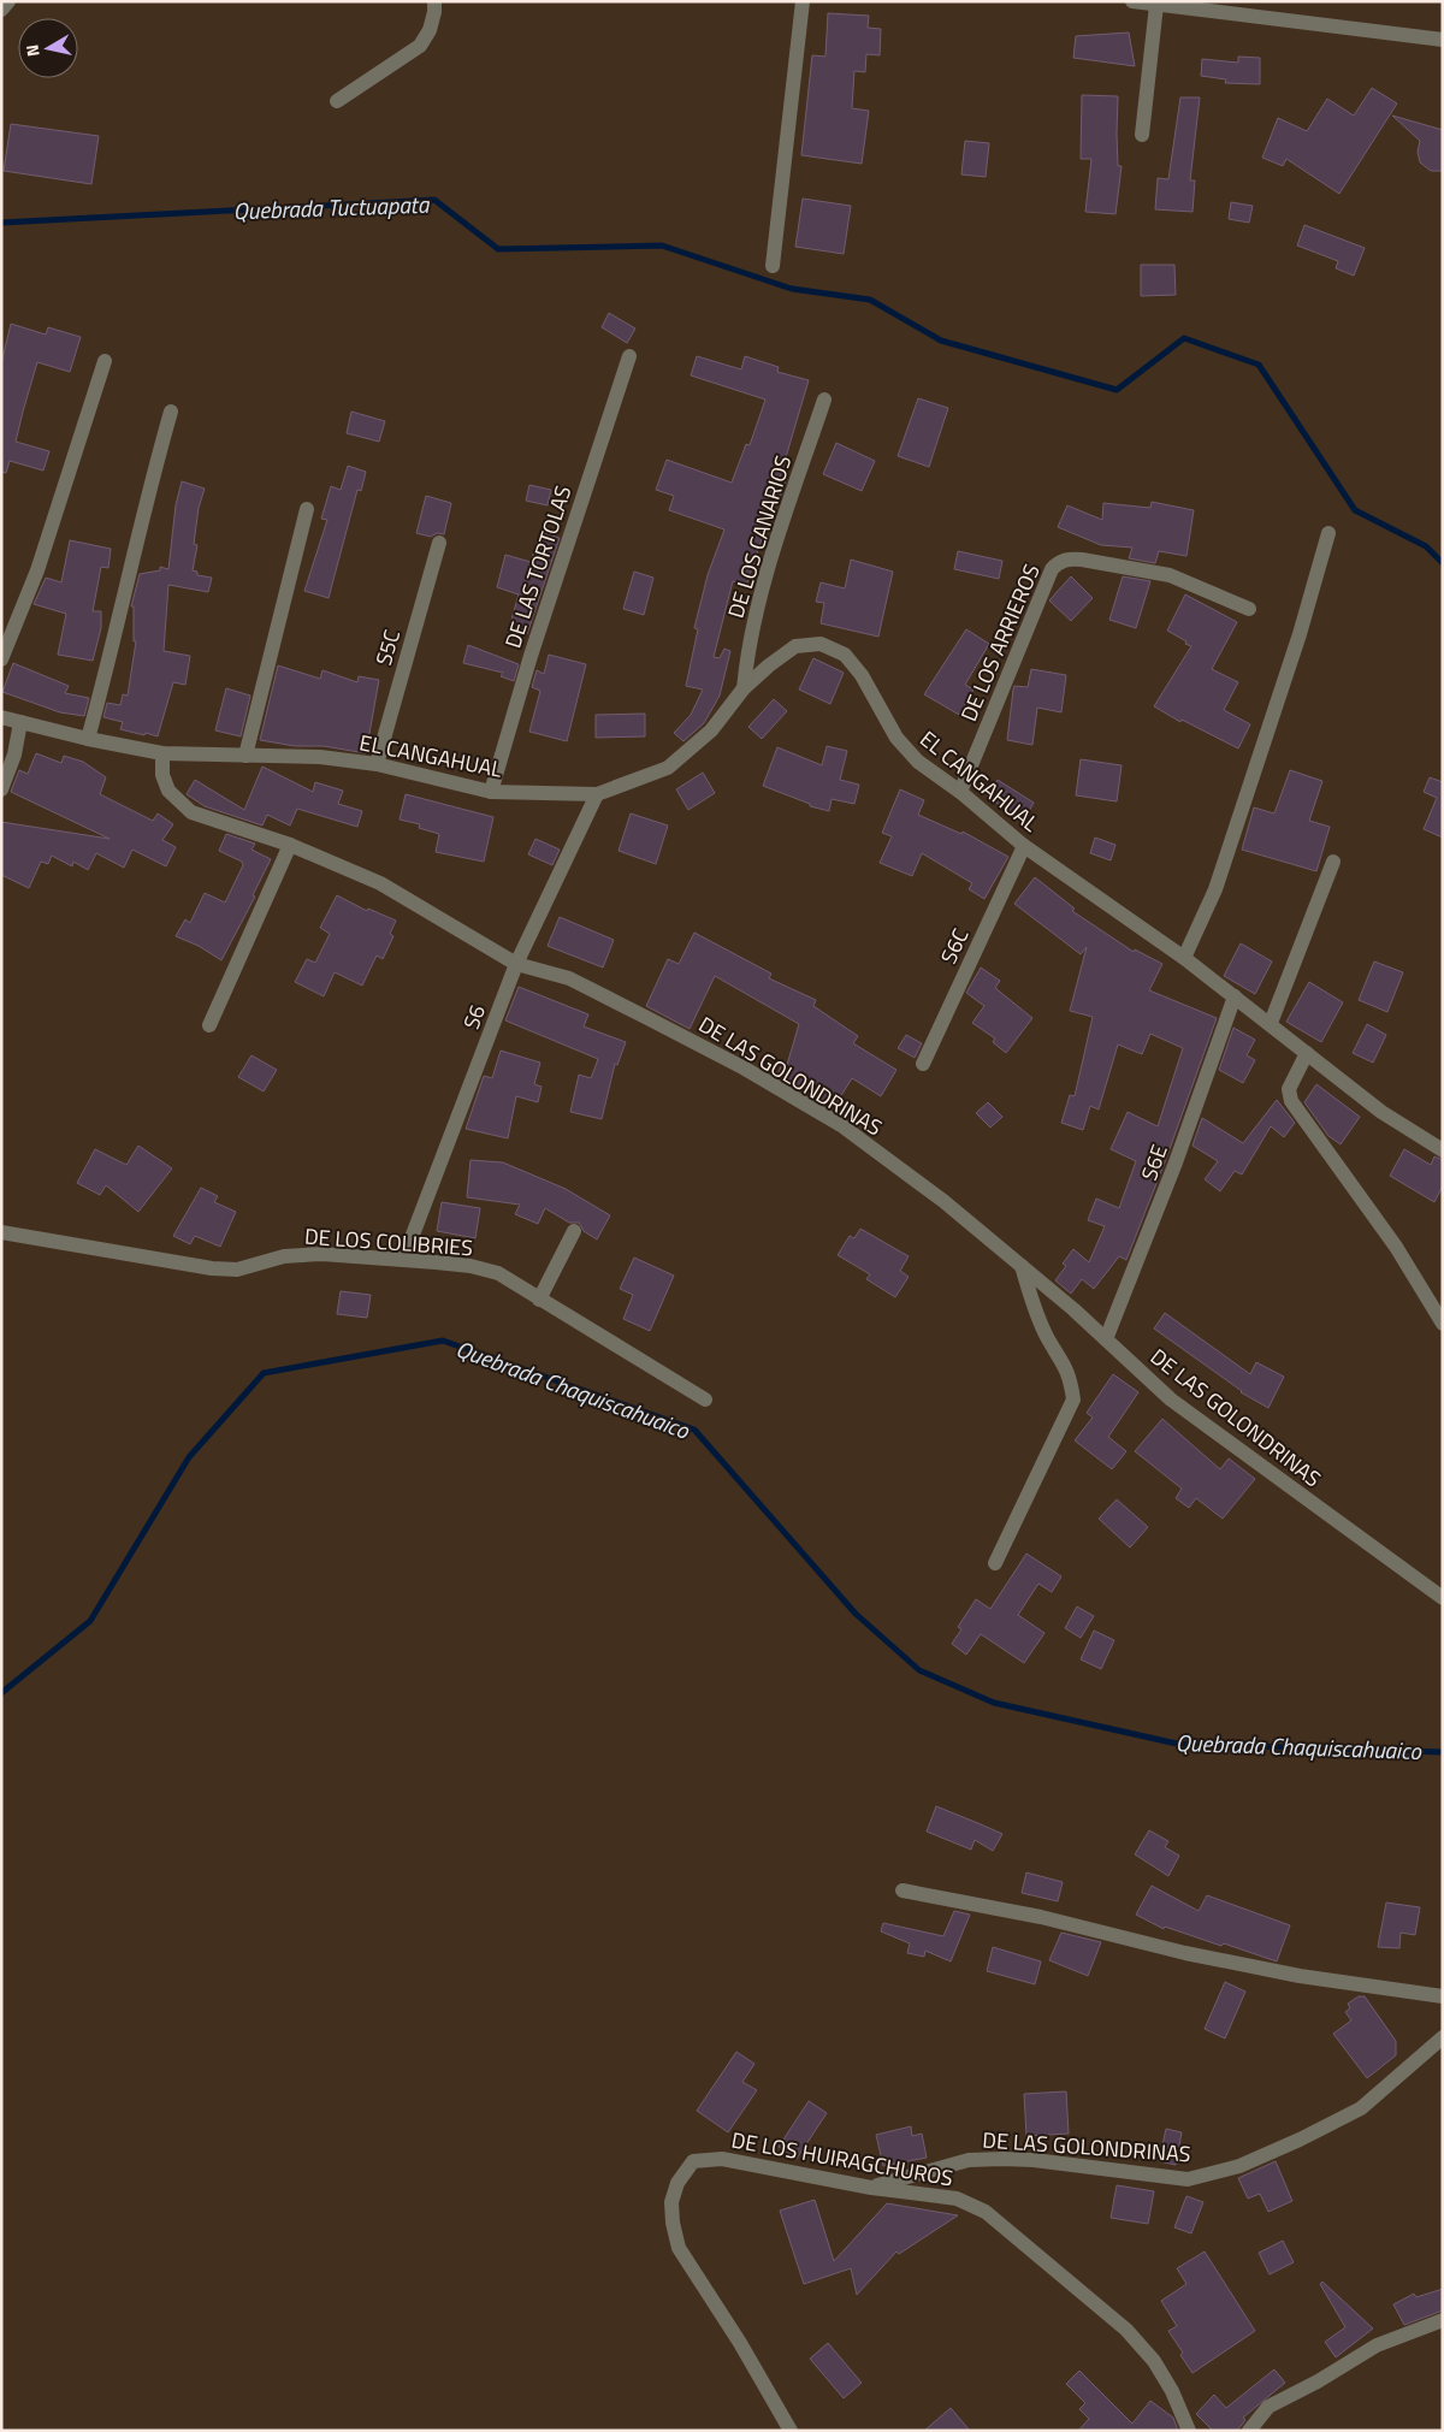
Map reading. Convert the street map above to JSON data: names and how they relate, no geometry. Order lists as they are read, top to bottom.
{
  "streets": {
    "street": [
      "DE LOS CANARIOS",
      "DE LAS TORTOLAS",
      "DE LOS ARRIEROS",
      "S5C",
      "EL CANGAHUAL",
      "S6C",
      "S6",
      "DE LAS GOLONDRINAS",
      "S6E",
      "DE LOS COLIBRIES",
      "DE LOS HUIRAGCHUROS"
    ]
  },
  "crossings": [
    ["DE LOS CANARIOS", "EL CANGAHUAL"],
    ["DE LAS TORTOLAS", "EL CANGAHUAL"],
    ["DE LOS ARRIEROS", "EL CANGAHUAL"],
    ["S5C", "EL CANGAHUAL"],
    ["EL CANGAHUAL", "S6C"],
    ["EL CANGAHUAL", "S6"],
    ["EL CANGAHUAL", "DE LAS GOLONDRINAS"],
    ["EL CANGAHUAL", "S6E"],
    ["S6", "DE LAS GOLONDRINAS"],
    ["S6", "DE LOS COLIBRIES"],
    ["DE LAS GOLONDRINAS", "S6E"],
    ["DE LAS GOLONDRINAS", "DE LOS HUIRAGCHUROS"]
  ],
  "water": ["Quebrada Tuctuapata", "Quebrada Chaquiscahuaico"],
  "north": "left"
}
